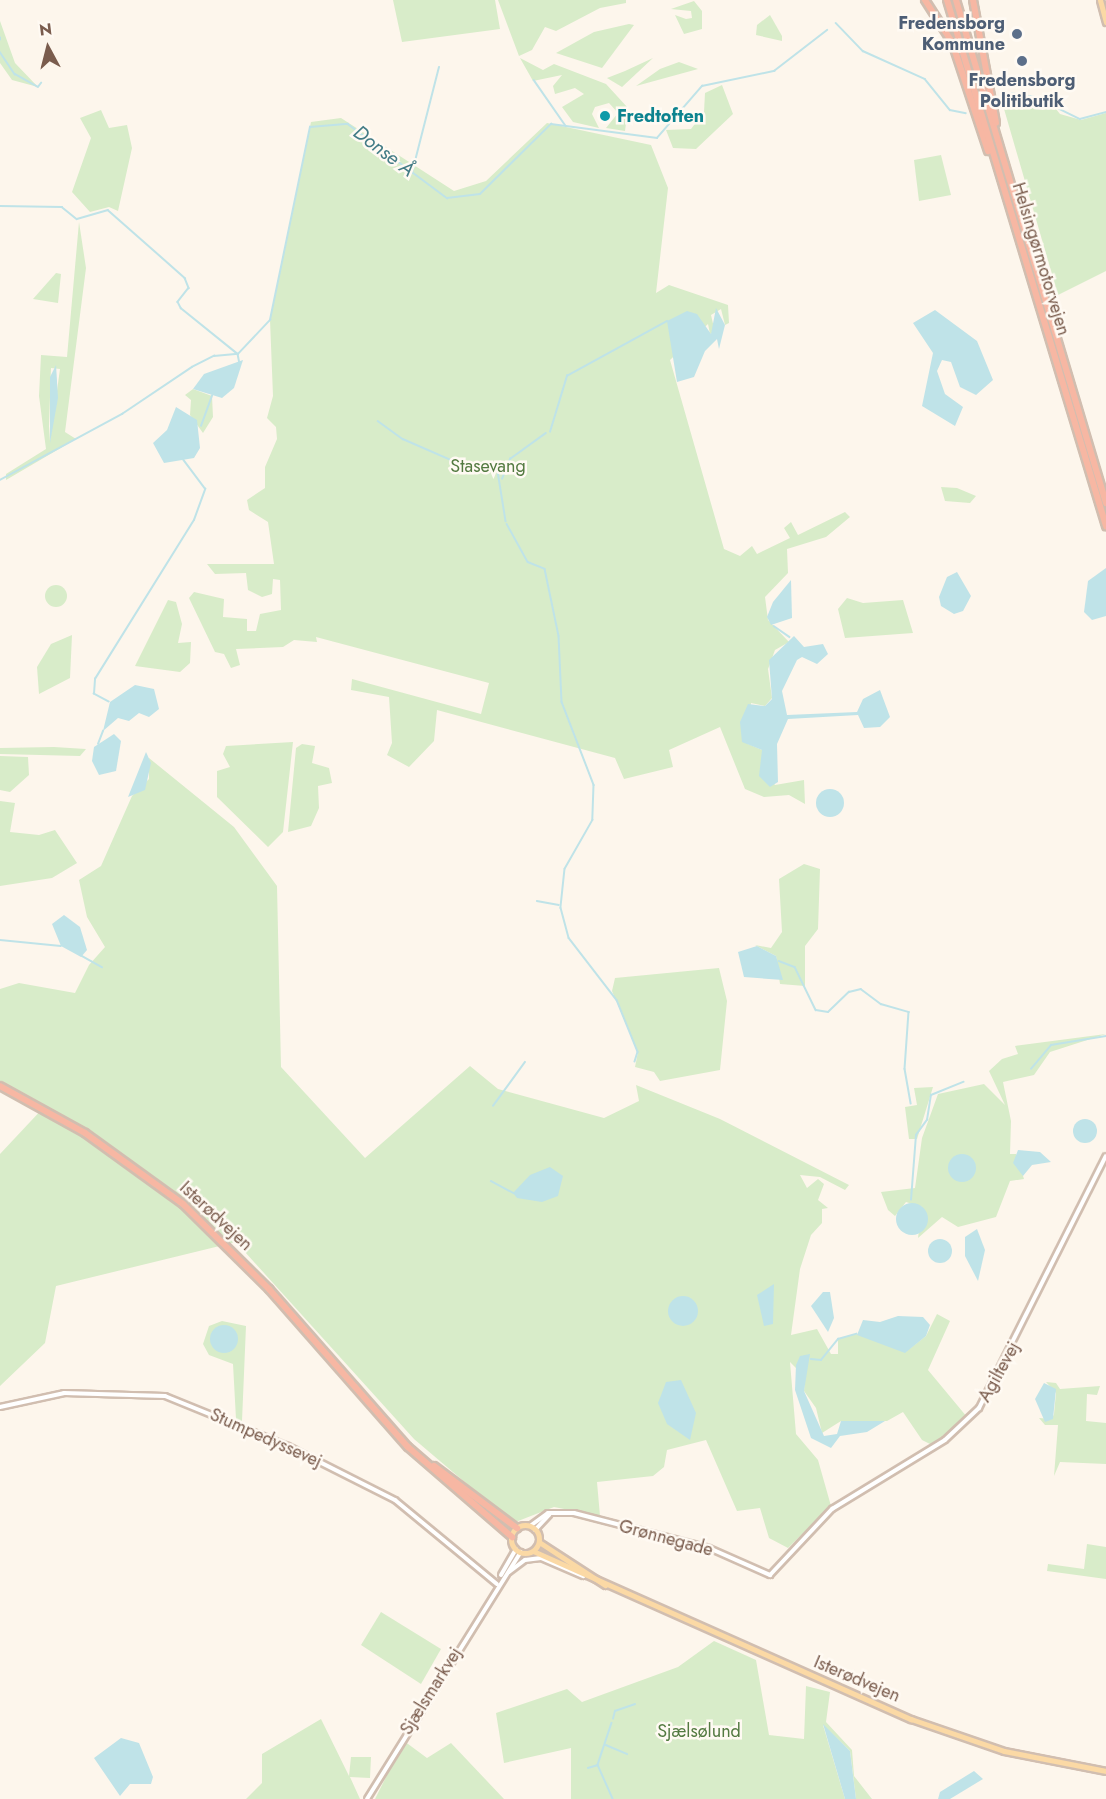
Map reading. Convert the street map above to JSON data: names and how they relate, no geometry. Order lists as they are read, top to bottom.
{
  "streets": {
    "highway": ["Helsingørmotorvejen", "Isterødvejen"],
    "street": [
      "Agiltevej",
      "Stumpedyssevej",
      "Grønnegade",
      "Sjælsmarkvej"
    ]
  },
  "crossings": [
    ["Isterødvejen", "Grønnegade"],
    ["Isterødvejen", "Sjælsmarkvej"],
    ["Agiltevej", "Grønnegade"],
    ["Stumpedyssevej", "Sjælsmarkvej"],
    ["Grønnegade", "Sjælsmarkvej"]
  ],
  "water": ["Donse Å"],
  "parks": ["Stasevang", "Sjælsølund"],
  "places": ["Fredensborg Kommune", "Fredensborg Politibutik", "Fredtoften"],
  "north": "top"
}
